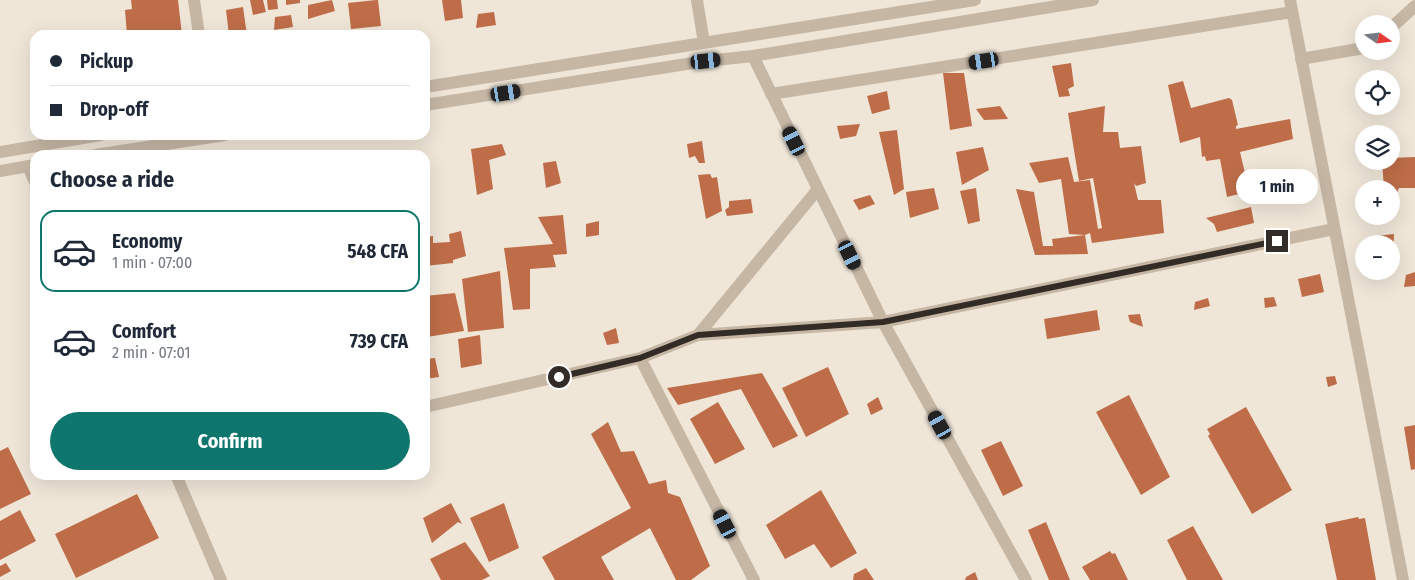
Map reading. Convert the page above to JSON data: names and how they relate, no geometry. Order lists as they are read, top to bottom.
{
  "north": "right",
  "page": {
    "map_buttons": ["+", "−"],
    "banner": ["Pickup", "Drop-off"],
    "heading": "Choose a ride",
    "bubble": "1 min",
    "list": [
      {
        "name": "Economy",
        "note": "1 min · 07:00",
        "value": "548 CFA"
      },
      {
        "name": "Comfort",
        "note": "2 min · 07:01",
        "value": "739 CFA"
      }
    ],
    "buttons": "Confirm"
  }
}
